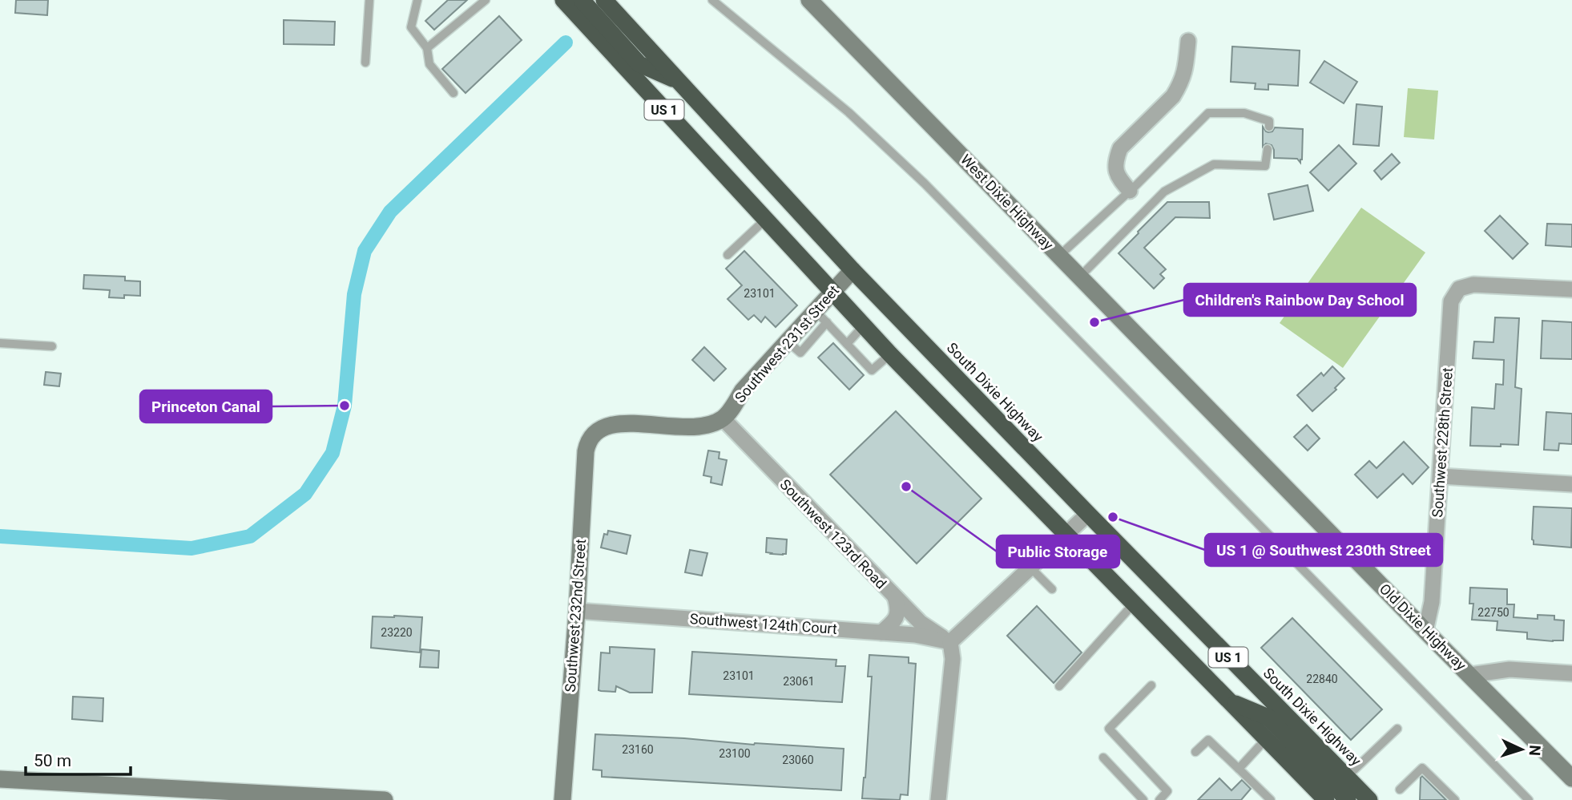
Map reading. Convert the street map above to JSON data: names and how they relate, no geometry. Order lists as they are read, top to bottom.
{
  "streets": {
    "highway": ["US 1", "South Dixie Highway"],
    "street": [
      "West Dixie Highway",
      "Southwest 231st Street",
      "Southwest 228th Street",
      "Southwest 123rd Road",
      "Southwest 232nd Street",
      "Southwest 124th Court",
      "Old Dixie Highway"
    ]
  },
  "crossings": [
    ["US 1", "Southwest 231st Street"],
    ["West Dixie Highway", "Old Dixie Highway"],
    ["Southwest 231st Street", "South Dixie Highway"],
    ["Southwest 231st Street", "Southwest 123rd Road"],
    ["Southwest 231st Street", "Southwest 232nd Street"],
    ["Southwest 228th Street", "Old Dixie Highway"],
    ["Southwest 123rd Road", "Southwest 232nd Street"],
    ["Southwest 123rd Road", "Southwest 124th Court"],
    ["Southwest 232nd Street", "Southwest 124th Court"]
  ],
  "places": [
    "Children's Rainbow Day School",
    "Princeton Canal",
    "Public Storage",
    "US 1 @ Southwest 230th Street"
  ],
  "house_numbers": [
    "23101",
    "22750",
    "23220",
    "23101",
    "22840",
    "23061",
    "23160",
    "23100",
    "23060"
  ],
  "scale_bar": "50 m",
  "north": "right"
}
